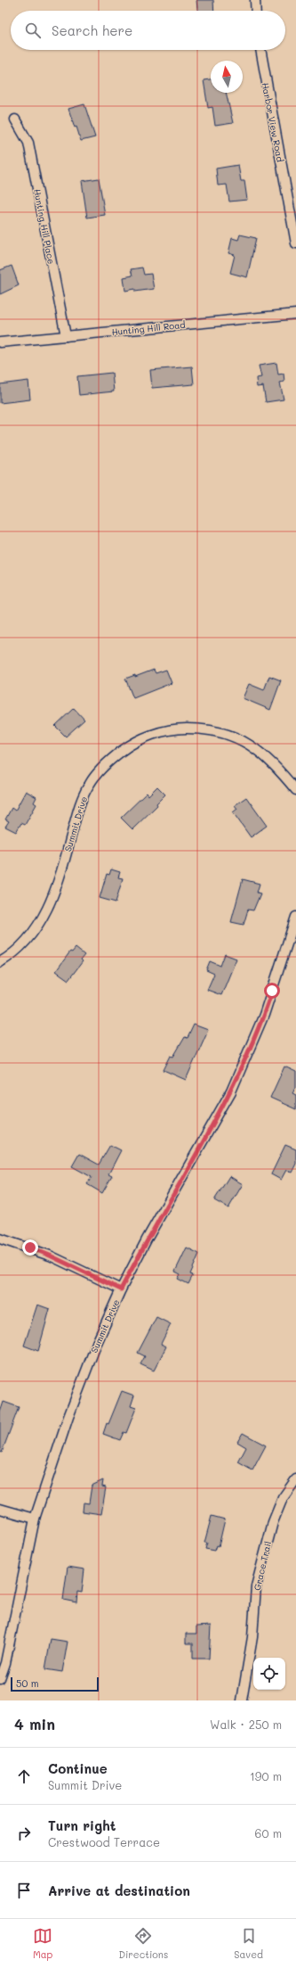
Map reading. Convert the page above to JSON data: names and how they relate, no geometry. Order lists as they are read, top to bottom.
{
  "streets": {
    "street": [
      "Harbor View Road",
      "Hunting Hill Place",
      "Hunting Hill Road",
      "Summit Drive",
      "Grace Trail"
    ]
  },
  "crossings": [
    ["Hunting Hill Place", "Hunting Hill Road"]
  ],
  "scale_bar": "50 m",
  "north": "top",
  "page": {
    "search": "Search here",
    "scale": "50 m",
    "heading": ["4 min", "Walk · 250 m"],
    "list": [
      ["Continue", "Summit Drive", "190 m"],
      ["Turn right", "Crestwood Terrace", "60 m"],
      "Arrive at destination"
    ],
    "nav": ["Map", "Directions", "Saved"]
  }
}
